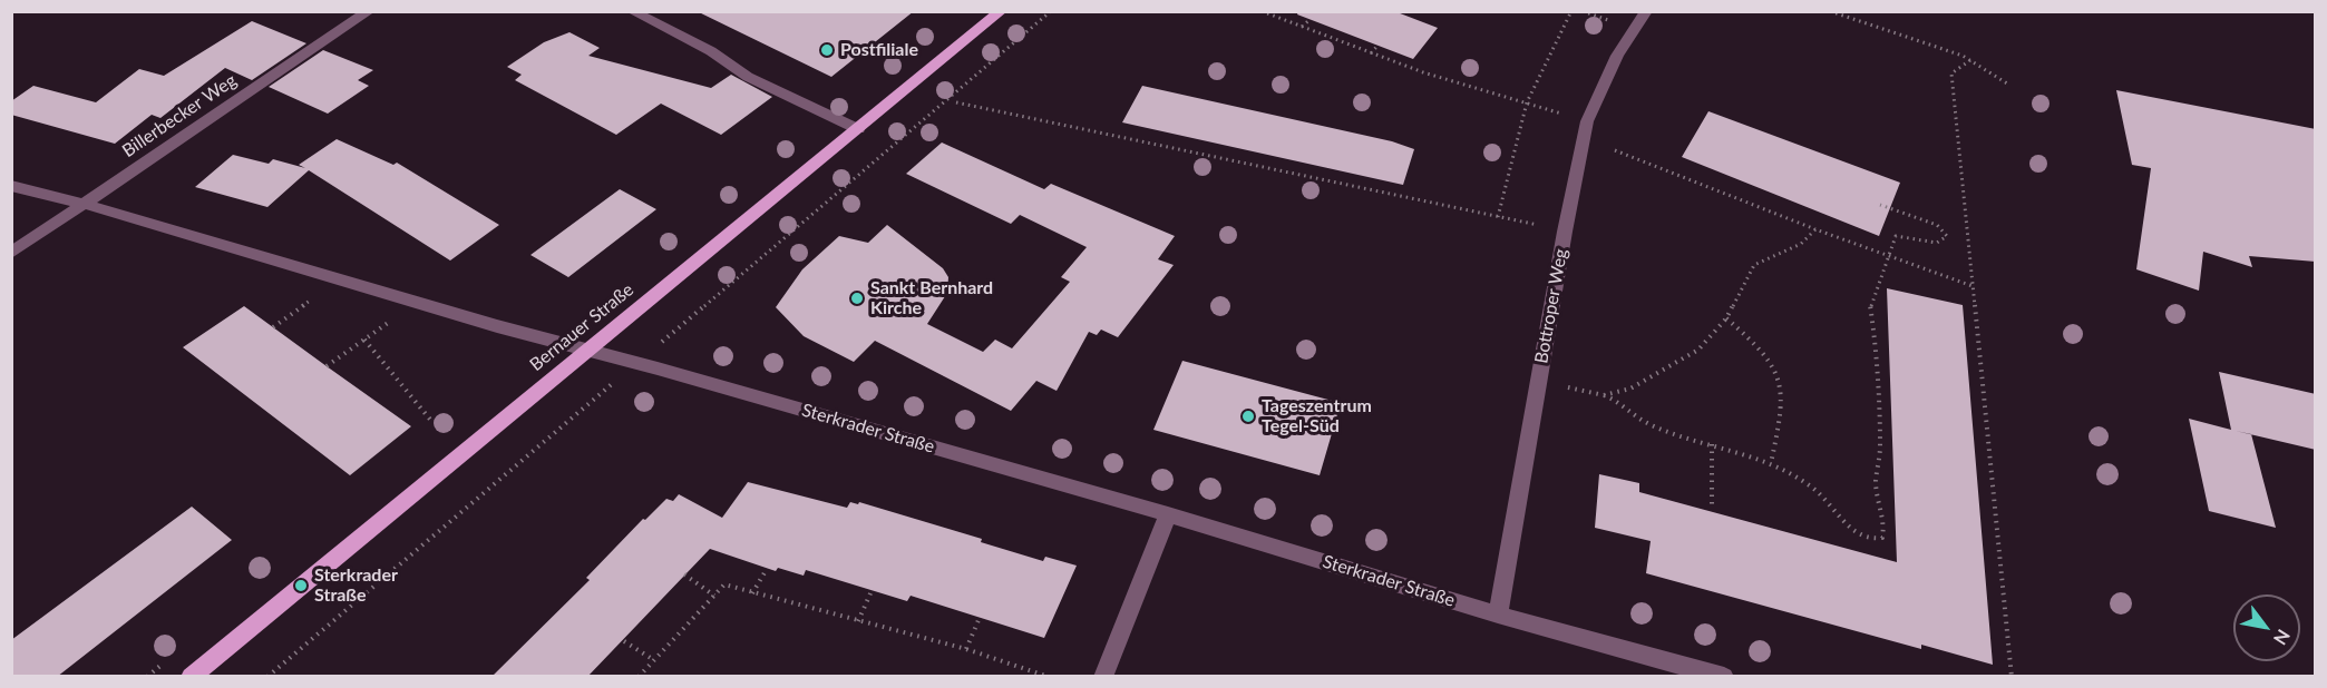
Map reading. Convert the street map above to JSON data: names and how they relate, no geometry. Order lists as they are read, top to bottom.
{
  "streets": {
    "main road": ["Bernauer Straße"],
    "street": ["Billerbecker Weg", "Bottroper Weg", "Sterkrader Straße"]
  },
  "crossings": [
    ["Billerbecker Weg", "Sterkrader Straße"],
    ["Bottroper Weg", "Sterkrader Straße"],
    ["Bernauer Straße", "Sterkrader Straße"]
  ],
  "places": [
    "Postfiliale",
    "Sankt Bernhard Kirche",
    "Tageszentrum Tegel-Süd",
    "Sterkrader Straße"
  ],
  "north": "bottom right"
}
